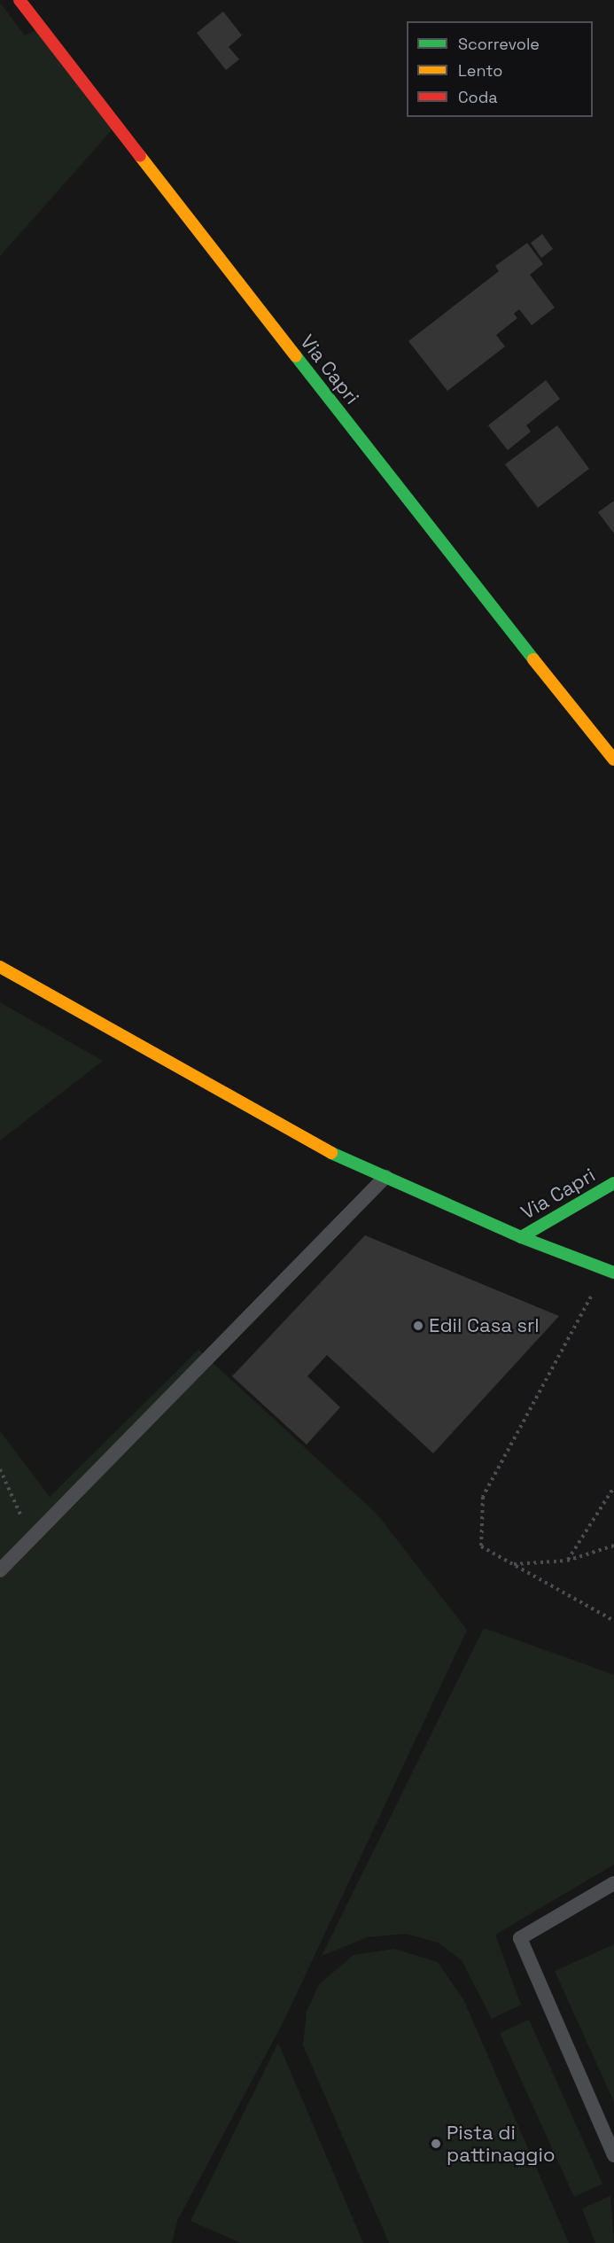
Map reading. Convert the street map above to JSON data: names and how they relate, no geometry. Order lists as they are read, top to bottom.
{
  "streets": {
    "street": ["Via Capri"]
  },
  "places": ["Edil Casa srl", "Pista di pattinaggio"],
  "legend": ["Scorrevole", "Lento", "Coda"]
}
